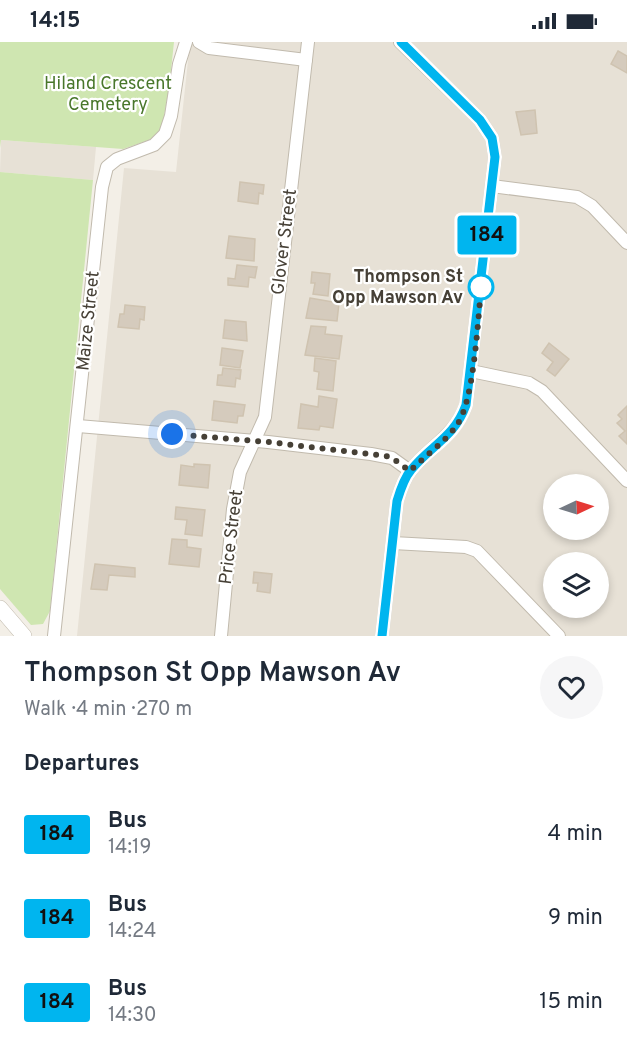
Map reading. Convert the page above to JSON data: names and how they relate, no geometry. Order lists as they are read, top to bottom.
{
  "streets": {
    "street": ["Glover Street", "Maize Street", "Price Street"]
  },
  "crossings": [
    ["Glover Street", "Price Street"]
  ],
  "parks": ["Hiland Crescent Cemetery"],
  "places": ["Thompson St Opp Mawson Av"],
  "lines": ["bus line 184"],
  "north": "right",
  "page": {
    "status": "14:15",
    "on_map": "184",
    "heading": [
      ["Thompson St Opp Mawson Av", "Walk · 4 min · 270 m"],
      "Departures"
    ],
    "list": [
      {
        "mark": "184",
        "name": "Bus",
        "note": "14:19",
        "value": "4 min"
      },
      {
        "mark": "184",
        "name": "Bus",
        "note": "14:24",
        "value": "9 min"
      },
      {
        "mark": "184",
        "name": "Bus",
        "note": "14:30",
        "value": "15 min"
      }
    ]
  }
}
